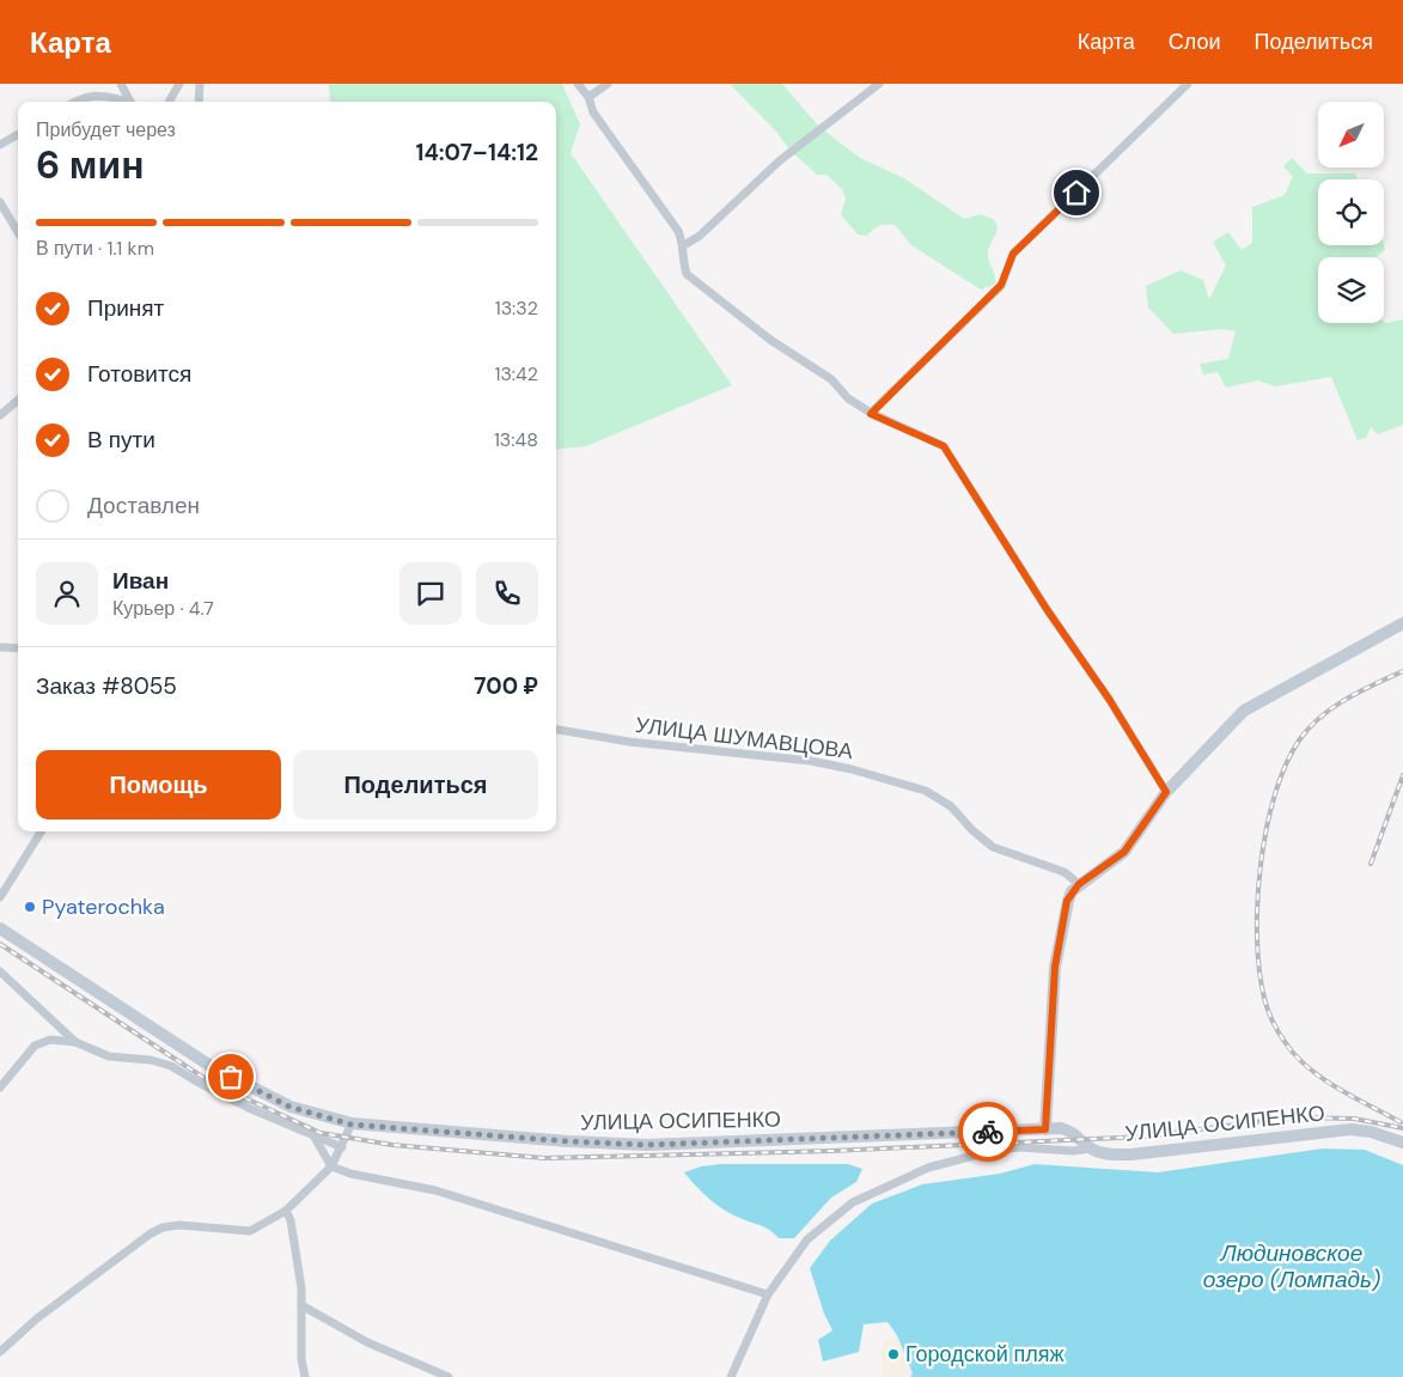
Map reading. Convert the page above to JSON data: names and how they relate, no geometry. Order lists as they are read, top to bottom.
{
  "streets": {
    "street": ["УЛИЦА ШУМАВЦОВА", "УЛИЦА ОСИПЕНКО"]
  },
  "water": ["Людиновское озеро (Ломпадь)"],
  "places": ["Pyaterochka", "Городской пляж"],
  "north": "bottom left",
  "page": {
    "header": "Карта",
    "nav": ["Карта", "Слои", "Поделиться"],
    "heading": ["6 мин", "Прибудет через", "14:07–14:12"],
    "panel": [
      "Иван",
      "Курьер · 4.7",
      "Заказ #8055",
      "700 ₽"
    ],
    "bar": "В пути · 1.1 km",
    "list": [
      ["Принят", "13:32"],
      ["Готовится", "13:42"],
      ["В пути", "13:48"],
      "Доставлен"
    ],
    "buttons": ["Помощь", "Поделиться"]
  }
}
